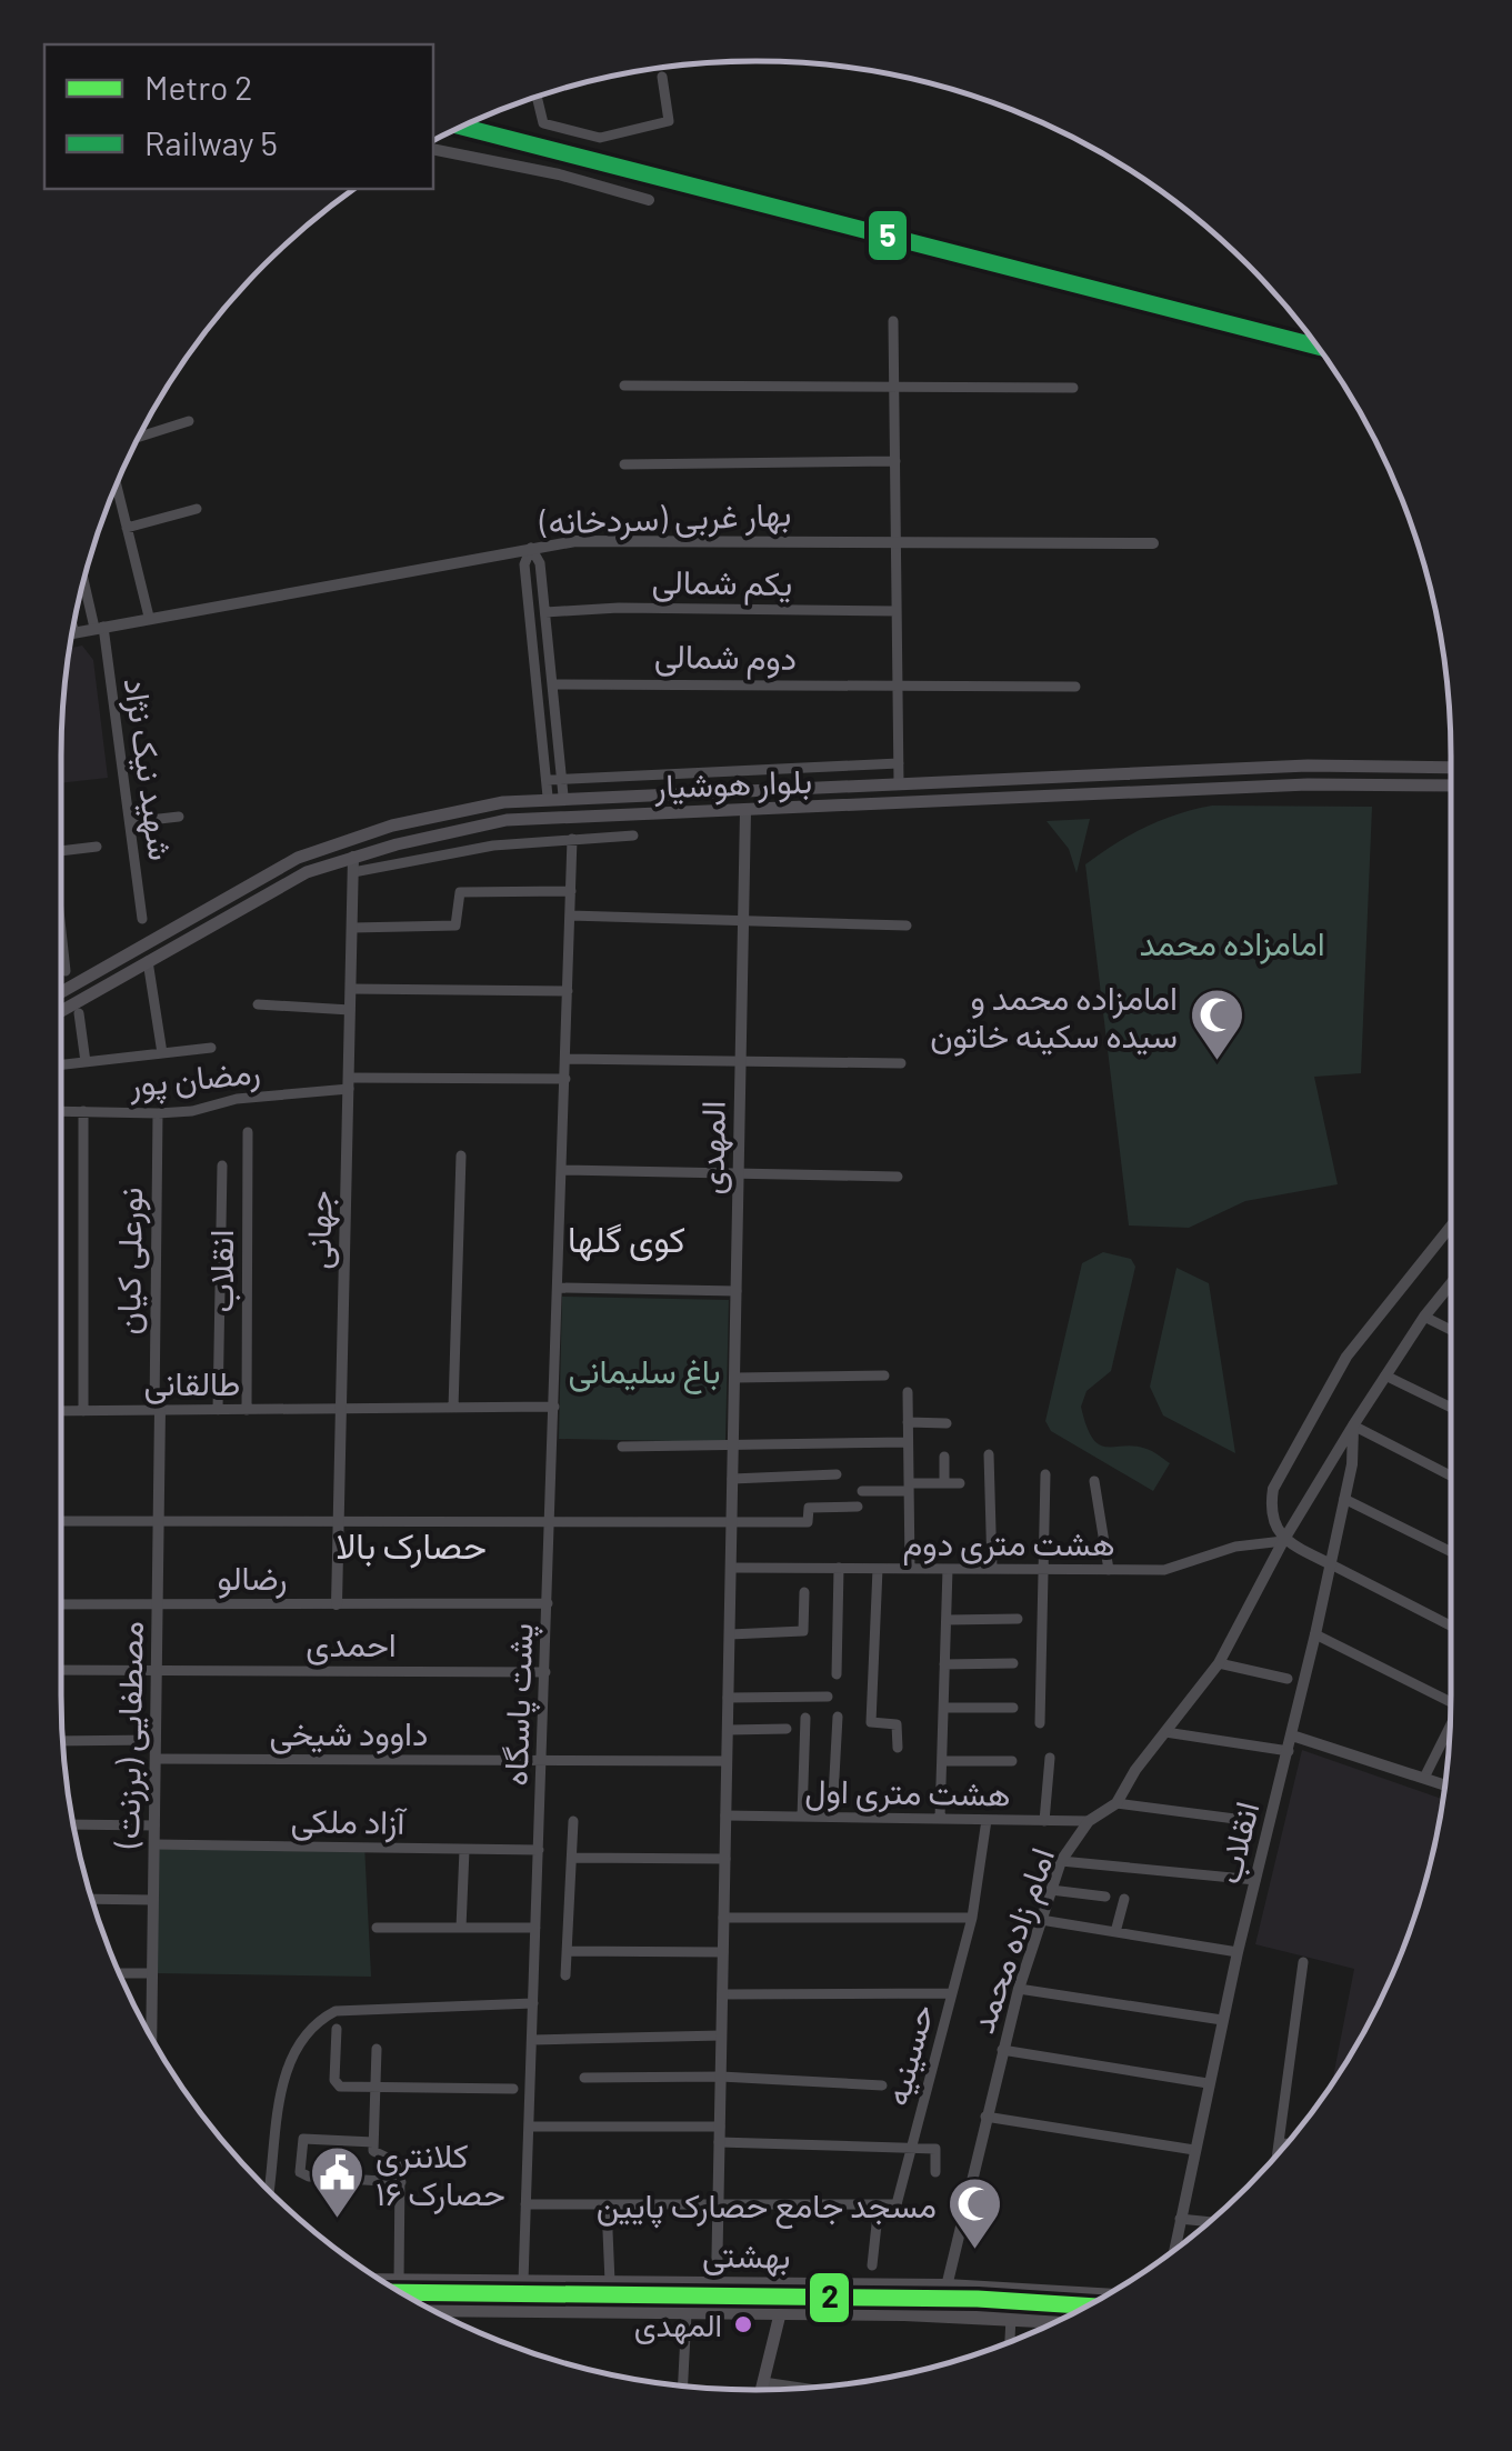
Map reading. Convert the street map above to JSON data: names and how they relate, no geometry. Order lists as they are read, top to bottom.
{
  "streets": {
    "main road": ["بلوار هوشیار", "بهشتی"],
    "street": [
      "بهار غربی (سردخانه)",
      "یکم شمالی",
      "دوم شمالی",
      "شهید نیک نژاد",
      "رمضان پور",
      "المهدی",
      "جهانی",
      "نورعلی کیان",
      "انقلاب",
      "طالقانی",
      "هشت متری دوم",
      "رضالو",
      "احمدی",
      "پشت پاسگاه",
      "داوود شیخی",
      "مصطفایی (برزنت)",
      "هشت متری اول",
      "آزاد ملکی",
      "امام زاده محمد",
      "حسینیه"
    ]
  },
  "crossings": [
    ["بهار غربی (سردخانه)", "شهید نیک نژاد"],
    ["بلوار هوشیار", "المهدی"],
    ["بلوار هوشیار", "جهانی"],
    ["رمضان پور", "جهانی"],
    ["رمضان پور", "نورعلی کیان"],
    ["المهدی", "هشت متری دوم"],
    ["المهدی", "داوود شیخی"],
    ["المهدی", "هشت متری اول"],
    ["المهدی", "بهشتی"],
    ["جهانی", "طالقانی"],
    ["جهانی", "رضالو"],
    ["نورعلی کیان", "طالقانی"],
    ["نورعلی کیان", "مصطفایی (برزنت)"],
    ["انقلاب", "طالقانی"],
    ["انقلاب", "امام زاده محمد"],
    ["طالقانی", "پشت پاسگاه"],
    ["طالقانی", "مصطفایی (برزنت)"],
    ["هشت متری دوم", "امام زاده محمد"],
    ["رضالو", "پشت پاسگاه"],
    ["رضالو", "مصطفایی (برزنت)"],
    ["احمدی", "پشت پاسگاه"],
    ["احمدی", "مصطفایی (برزنت)"],
    ["پشت پاسگاه", "داوود شیخی"],
    ["پشت پاسگاه", "آزاد ملکی"],
    ["پشت پاسگاه", "بهشتی"],
    ["داوود شیخی", "مصطفایی (برزنت)"],
    ["مصطفایی (برزنت)", "آزاد ملکی"],
    ["هشت متری اول", "امام زاده محمد"],
    ["هشت متری اول", "حسینیه"],
    ["امام زاده محمد", "بهشتی"]
  ],
  "districts": ["کوی گلها", "حصارک بالا"],
  "parks": ["امامزاده محمد", "باغ سلیمانی"],
  "places": {
    "mosque": ["امامزاده محمد و سیده سکینه خاتون", "مسجد جامع حصارک پایین"],
    "public building": ["کلانتری ۱۶ حصارک"],
    "other": ["المهدی"]
  },
  "lines": ["rail line 5", "metro line 2"],
  "legend": ["Metro 2", "Railway 5"]
}
